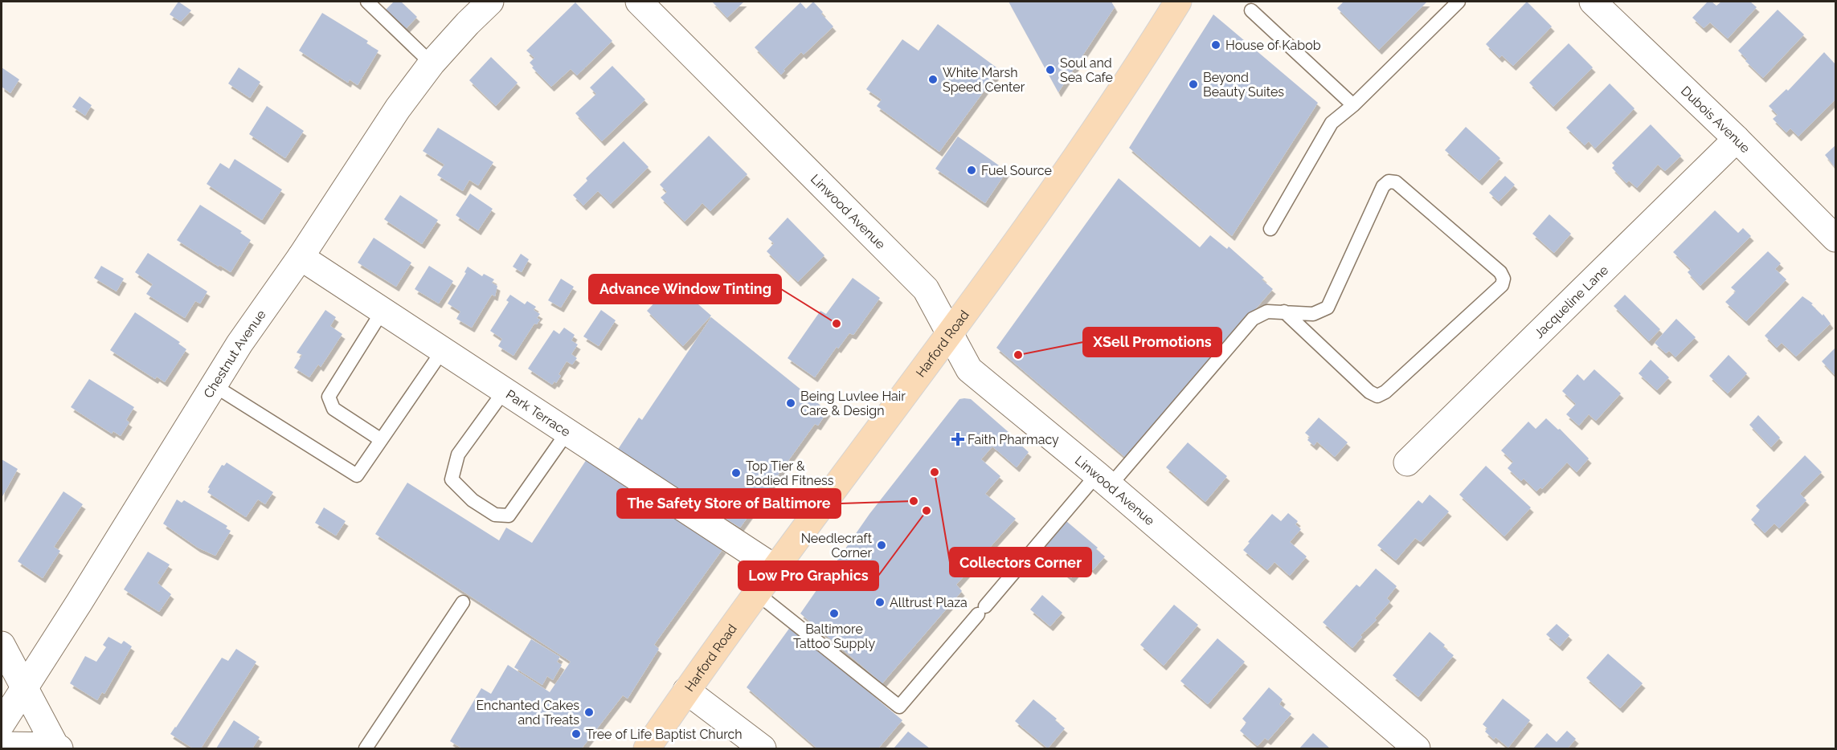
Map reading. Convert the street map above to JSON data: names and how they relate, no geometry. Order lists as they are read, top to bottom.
{
  "streets": {
    "main road": ["Harford Road"],
    "street": [
      "Dubois Avenue",
      "Linwood Avenue",
      "Jacqueline Lane",
      "Chestnut Avenue",
      "Park Terrace"
    ]
  },
  "crossings": [
    ["Dubois Avenue", "Jacqueline Lane"],
    ["Linwood Avenue", "Harford Road"],
    ["Harford Road", "Park Terrace"],
    ["Chestnut Avenue", "Park Terrace"]
  ],
  "places": {
    "other": [
      "House of Kabob",
      "Soul and Sea Cafe",
      "White Marsh Speed Center",
      "Beyond Beauty Suites",
      "Fuel Source",
      "Advance Window Tinting",
      "XSell Promotions",
      "Being Luvlee Hair Care & Design",
      "Collectors Corner",
      "Top Tier & Bodied Fitness",
      "The Safety Store of Baltimore",
      "Low Pro Graphics",
      "Needlecraft Corner",
      "Alltrust Plaza",
      "Baltimore Tattoo Supply",
      "Enchanted Cakes and Treats",
      "Tree of Life Baptist Church"
    ],
    "health": ["Faith Pharmacy"]
  }
}
